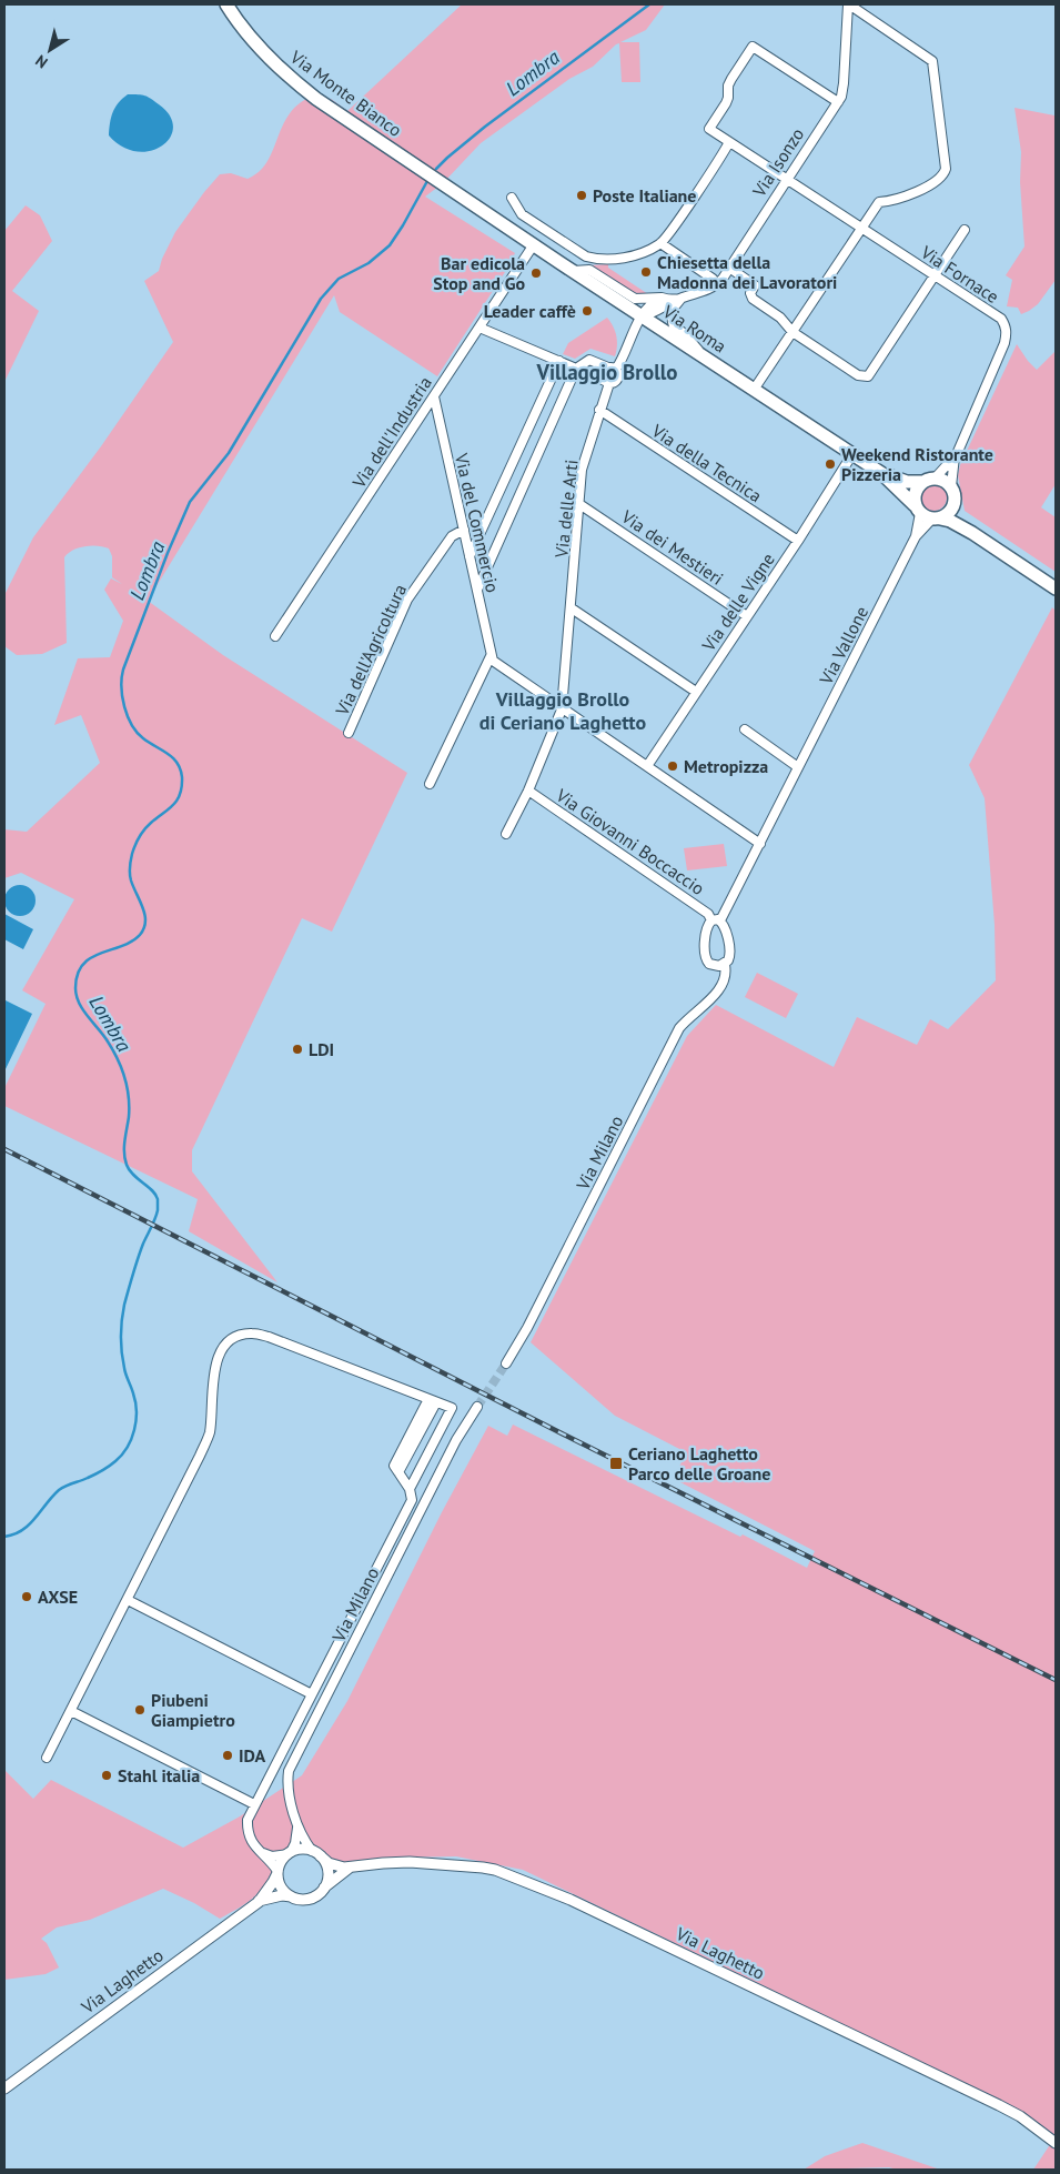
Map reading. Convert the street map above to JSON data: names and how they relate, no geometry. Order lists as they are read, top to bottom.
{
  "streets": {
    "main road": ["Via Monte Bianco", "Via Roma"],
    "street": [
      "Via Isonzo",
      "Via Fornace",
      "Via dell'Industria",
      "Via della Tecnica",
      "Via delle Arti",
      "Via del Commercio",
      "Via dei Mestieri",
      "Via delle Vigne",
      "Via Vallone",
      "Via dell'Agricoltura",
      "Via Giovanni Boccaccio",
      "Via Milano",
      "Via Laghetto"
    ]
  },
  "crossings": [
    ["Via Monte Bianco", "Via Roma"],
    ["Via Isonzo", "Via Fornace"],
    ["Via Fornace", "Via Roma"],
    ["Via Fornace", "Via Vallone"],
    ["Via Roma", "Via dell'Industria"],
    ["Via Roma", "Via delle Vigne"],
    ["Via Roma", "Via Vallone"],
    ["Via dell'Industria", "Via del Commercio"],
    ["Via della Tecnica", "Via delle Arti"],
    ["Via della Tecnica", "Via delle Vigne"],
    ["Via delle Arti", "Via dei Mestieri"],
    ["Via delle Arti", "Via Giovanni Boccaccio"],
    ["Via del Commercio", "Via dell'Agricoltura"],
    ["Via dei Mestieri", "Via delle Vigne"],
    ["Via Giovanni Boccaccio", "Via Milano"],
    ["Via Milano", "Via Laghetto"]
  ],
  "districts": ["Villaggio Brollo", "Villaggio Brollo di Ceriano Laghetto"],
  "water": ["Lombra"],
  "places": {
    "other": [
      "Poste Italiane",
      "Chiesetta della Madonna dei Lavoratori",
      "Bar edicola Stop and Go",
      "Leader caffè",
      "Weekend Ristorante Pizzeria",
      "Metropizza",
      "LDI",
      "AXSE",
      "Piubeni Giampietro",
      "IDA",
      "Stahl italia"
    ],
    "transit": ["Ceriano Laghetto Parco delle Groane"]
  },
  "north": "bottom left"
}
